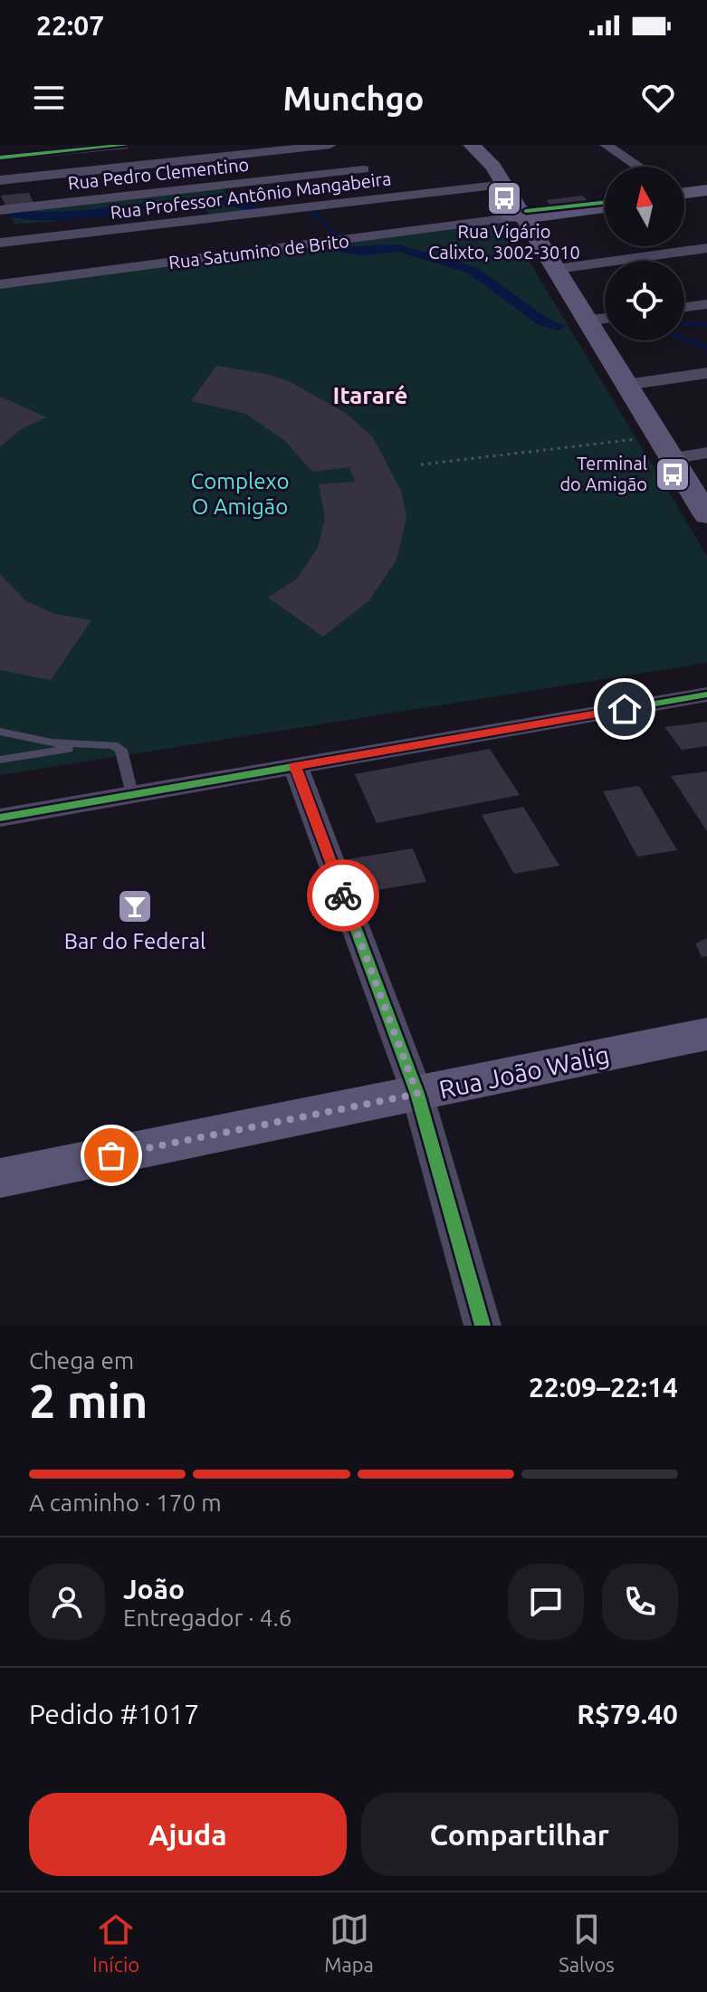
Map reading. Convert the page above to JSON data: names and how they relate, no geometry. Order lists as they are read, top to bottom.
{
  "streets": {
    "main road": ["Rua Satumino de Brito", "Rua João Walig"],
    "street": ["Rua Pedro Clementino", "Rua Professor Antônio Mangabeira"]
  },
  "crossings": [
    ["Rua Pedro Clementino", "Rua Professor Antônio Mangabeira"],
    ["Rua Pedro Clementino", "Rua Satumino de Brito"],
    ["Rua Professor Antônio Mangabeira", "Rua Satumino de Brito"]
  ],
  "districts": ["Itararé"],
  "parks": ["Complexo O Amigão"],
  "places": {
    "bus stop": ["Rua Vigário Calixto, 3002-3010", "Terminal do Amigão"],
    "bar": ["Bar do Federal"]
  },
  "north": "top",
  "page": {
    "status": "22:07",
    "header": "Munchgo",
    "heading": ["2 min", "Chega em", "22:09–22:14"],
    "panel": [
      "João",
      "Entregador · 4.6",
      "Pedido #1017",
      "R$79.40"
    ],
    "bar": "A caminho · 170 m",
    "buttons": ["Ajuda", "Compartilhar"],
    "tabs": ["Início", "Mapa", "Salvos"]
  }
}
